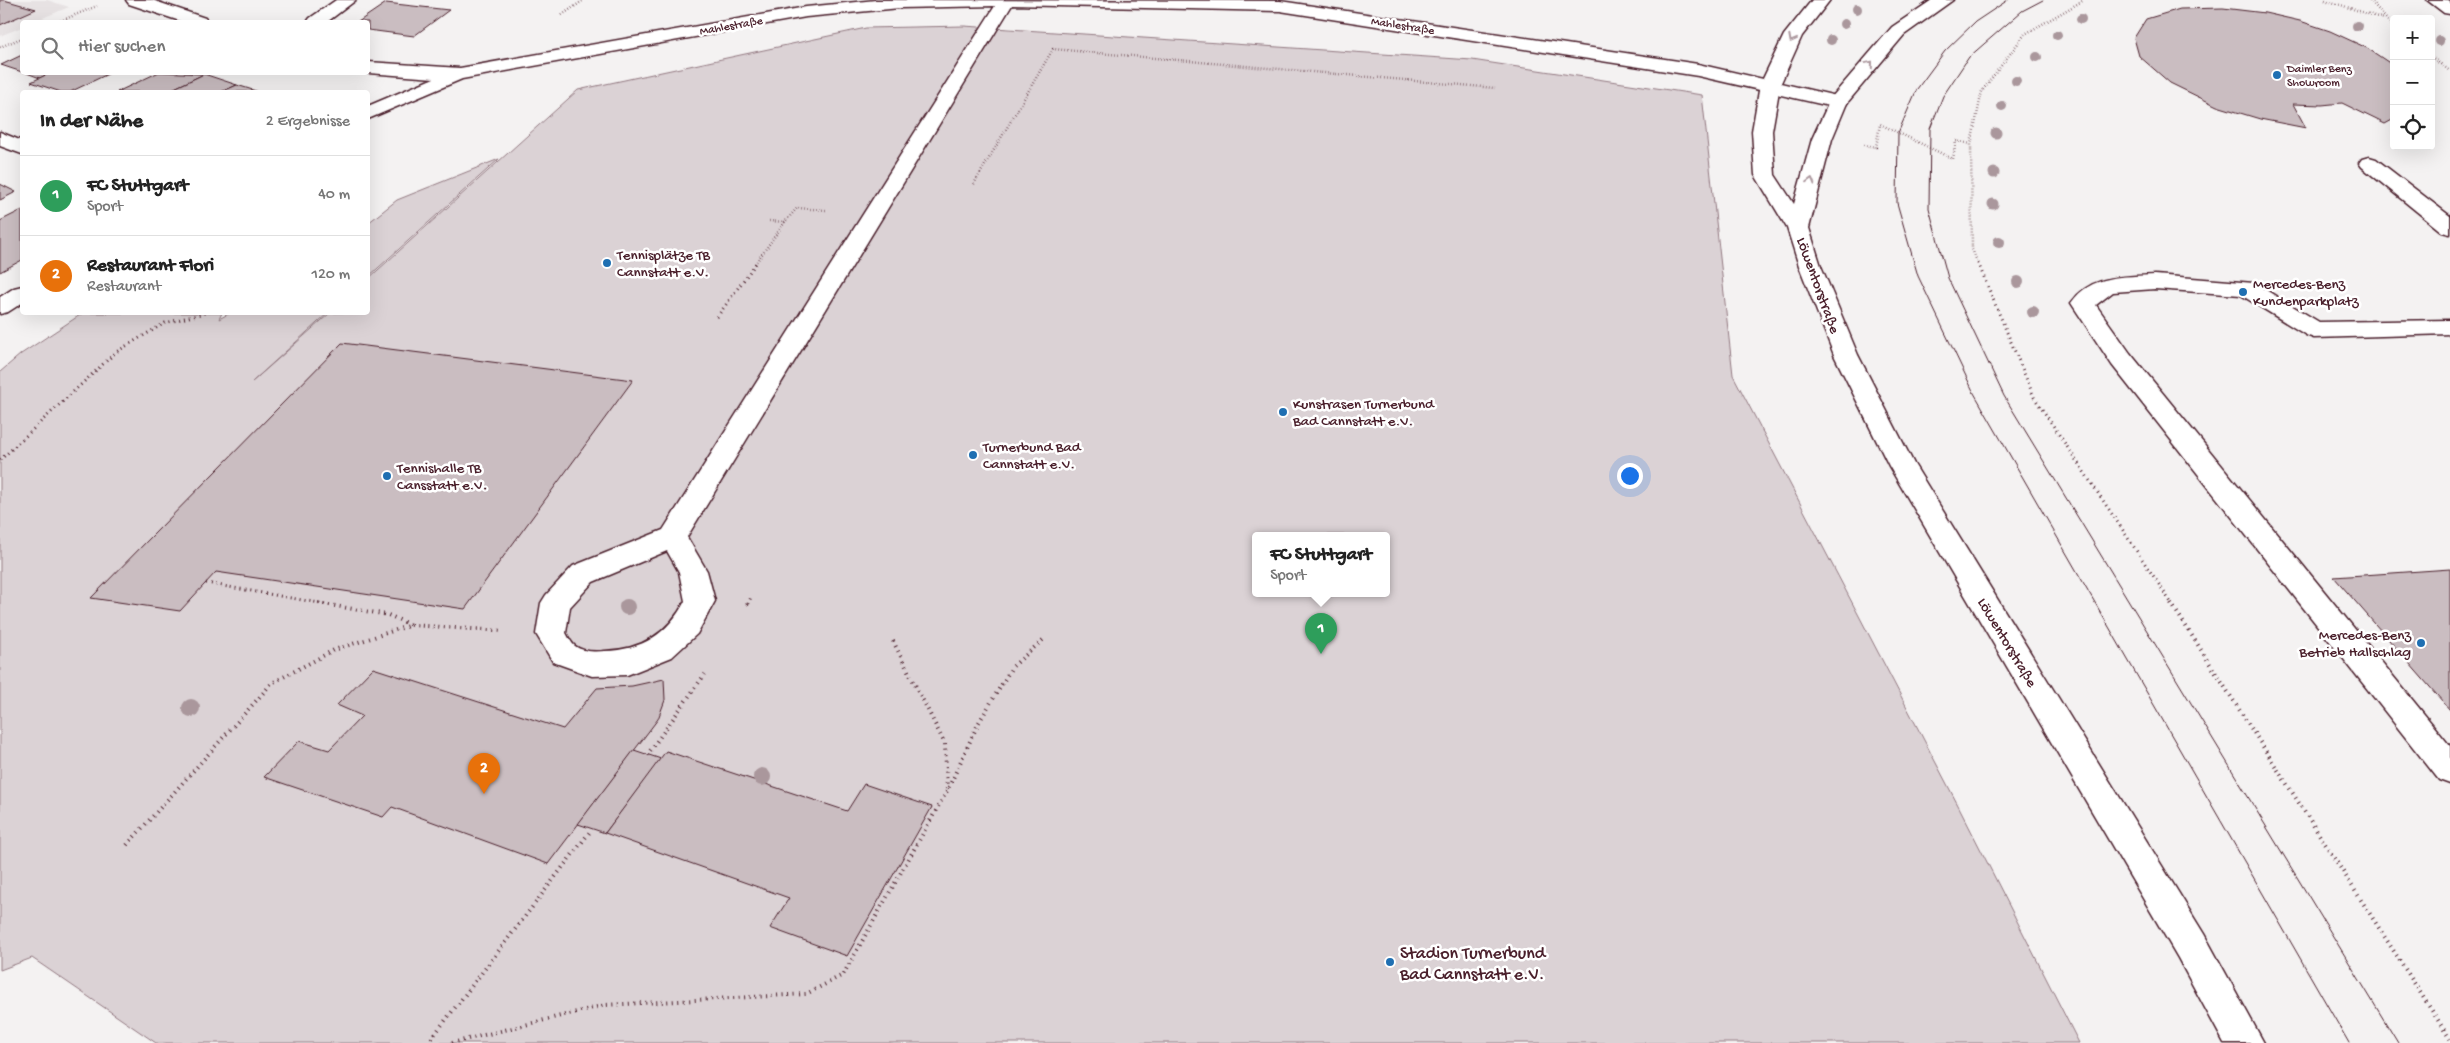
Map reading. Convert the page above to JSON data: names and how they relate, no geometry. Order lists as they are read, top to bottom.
{
  "streets": {
    "street": ["Mahlestraße", "Löwentorstraße"]
  },
  "crossings": [
    ["Mahlestraße", "Löwentorstraße"]
  ],
  "places": [
    "Daimler Benz Showroom",
    "Tennisplätze TB Cannstatt e.V.",
    "Mercedes-Benz Kundenparkplatz",
    "Kunstrasen Turnerbund Bad Cannstatt e.V.",
    "Turnerbund Bad Cannstatt e.V.",
    "Tennishalle TB Cansstatt e.V.",
    "Mercedes-Benz Betrieb Hallschlag",
    "Stadion Turnerbund Bad Cannstatt e.V."
  ],
  "page": {
    "map_buttons": ["+", "−"],
    "search": "Hier suchen",
    "heading": ["In der Nähe", "2 Ergebnisse"],
    "list": [
      {
        "mark": "1",
        "name": "FC Stuttgart",
        "note": "Sport",
        "value": "40 m"
      },
      {
        "mark": "2",
        "name": "Restaurant Flori",
        "note": "Restaurant",
        "value": "120 m"
      }
    ],
    "popup": ["FC Stuttgart", "Sport"],
    "pins": ["1", "2"]
  }
}
